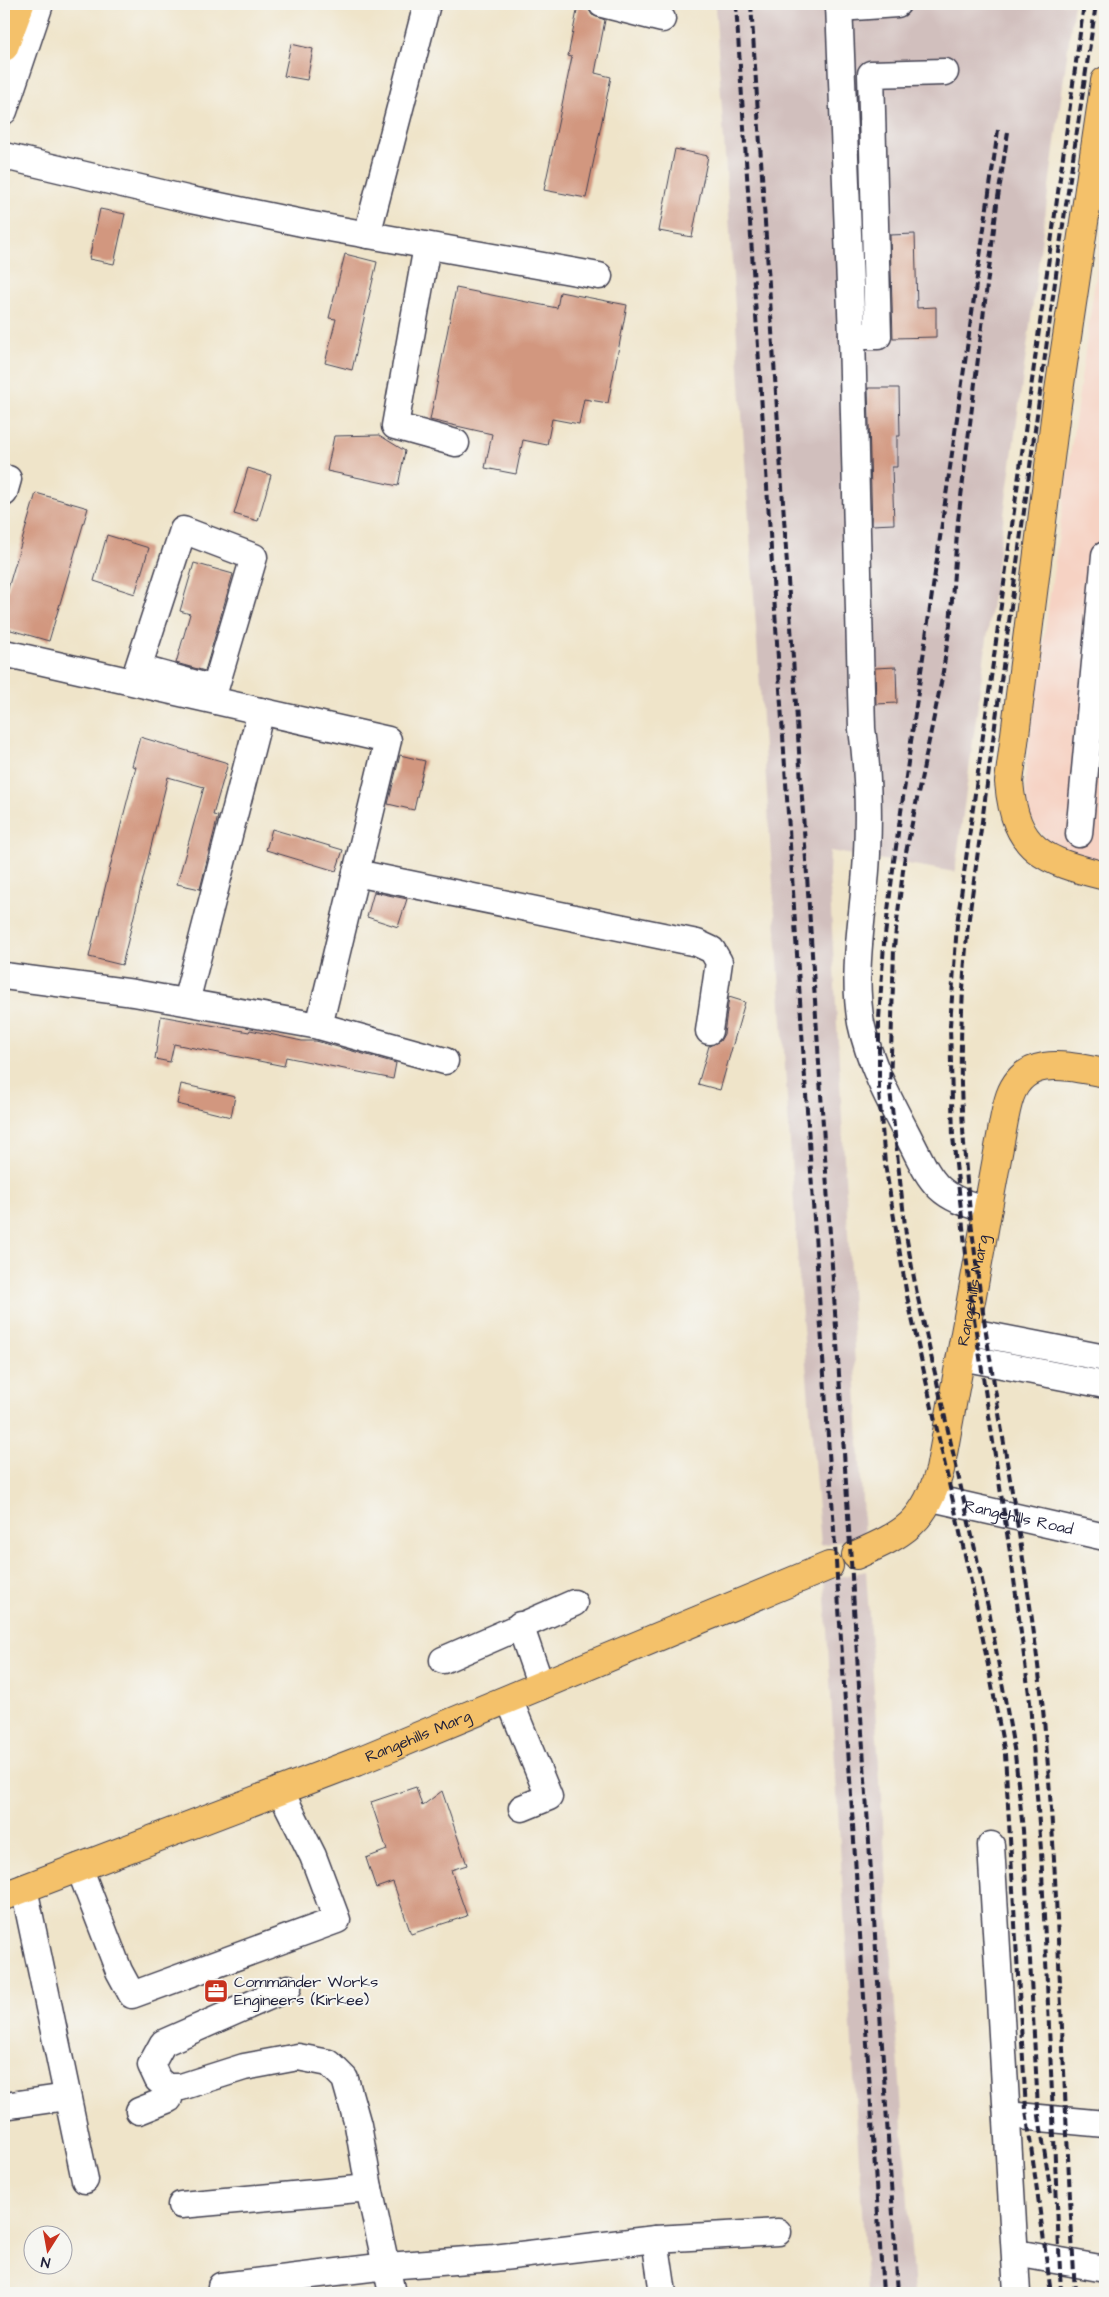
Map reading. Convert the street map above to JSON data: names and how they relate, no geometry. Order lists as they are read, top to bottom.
{
  "streets": {
    "main road": ["Rangehills Marg"],
    "street": ["Rangehills Road"]
  },
  "crossings": [
    ["Rangehills Marg", "Rangehills Road"]
  ],
  "places": {
    "office": ["Commander Works Engineers (Kirkee)"]
  },
  "north": "bottom"
}
